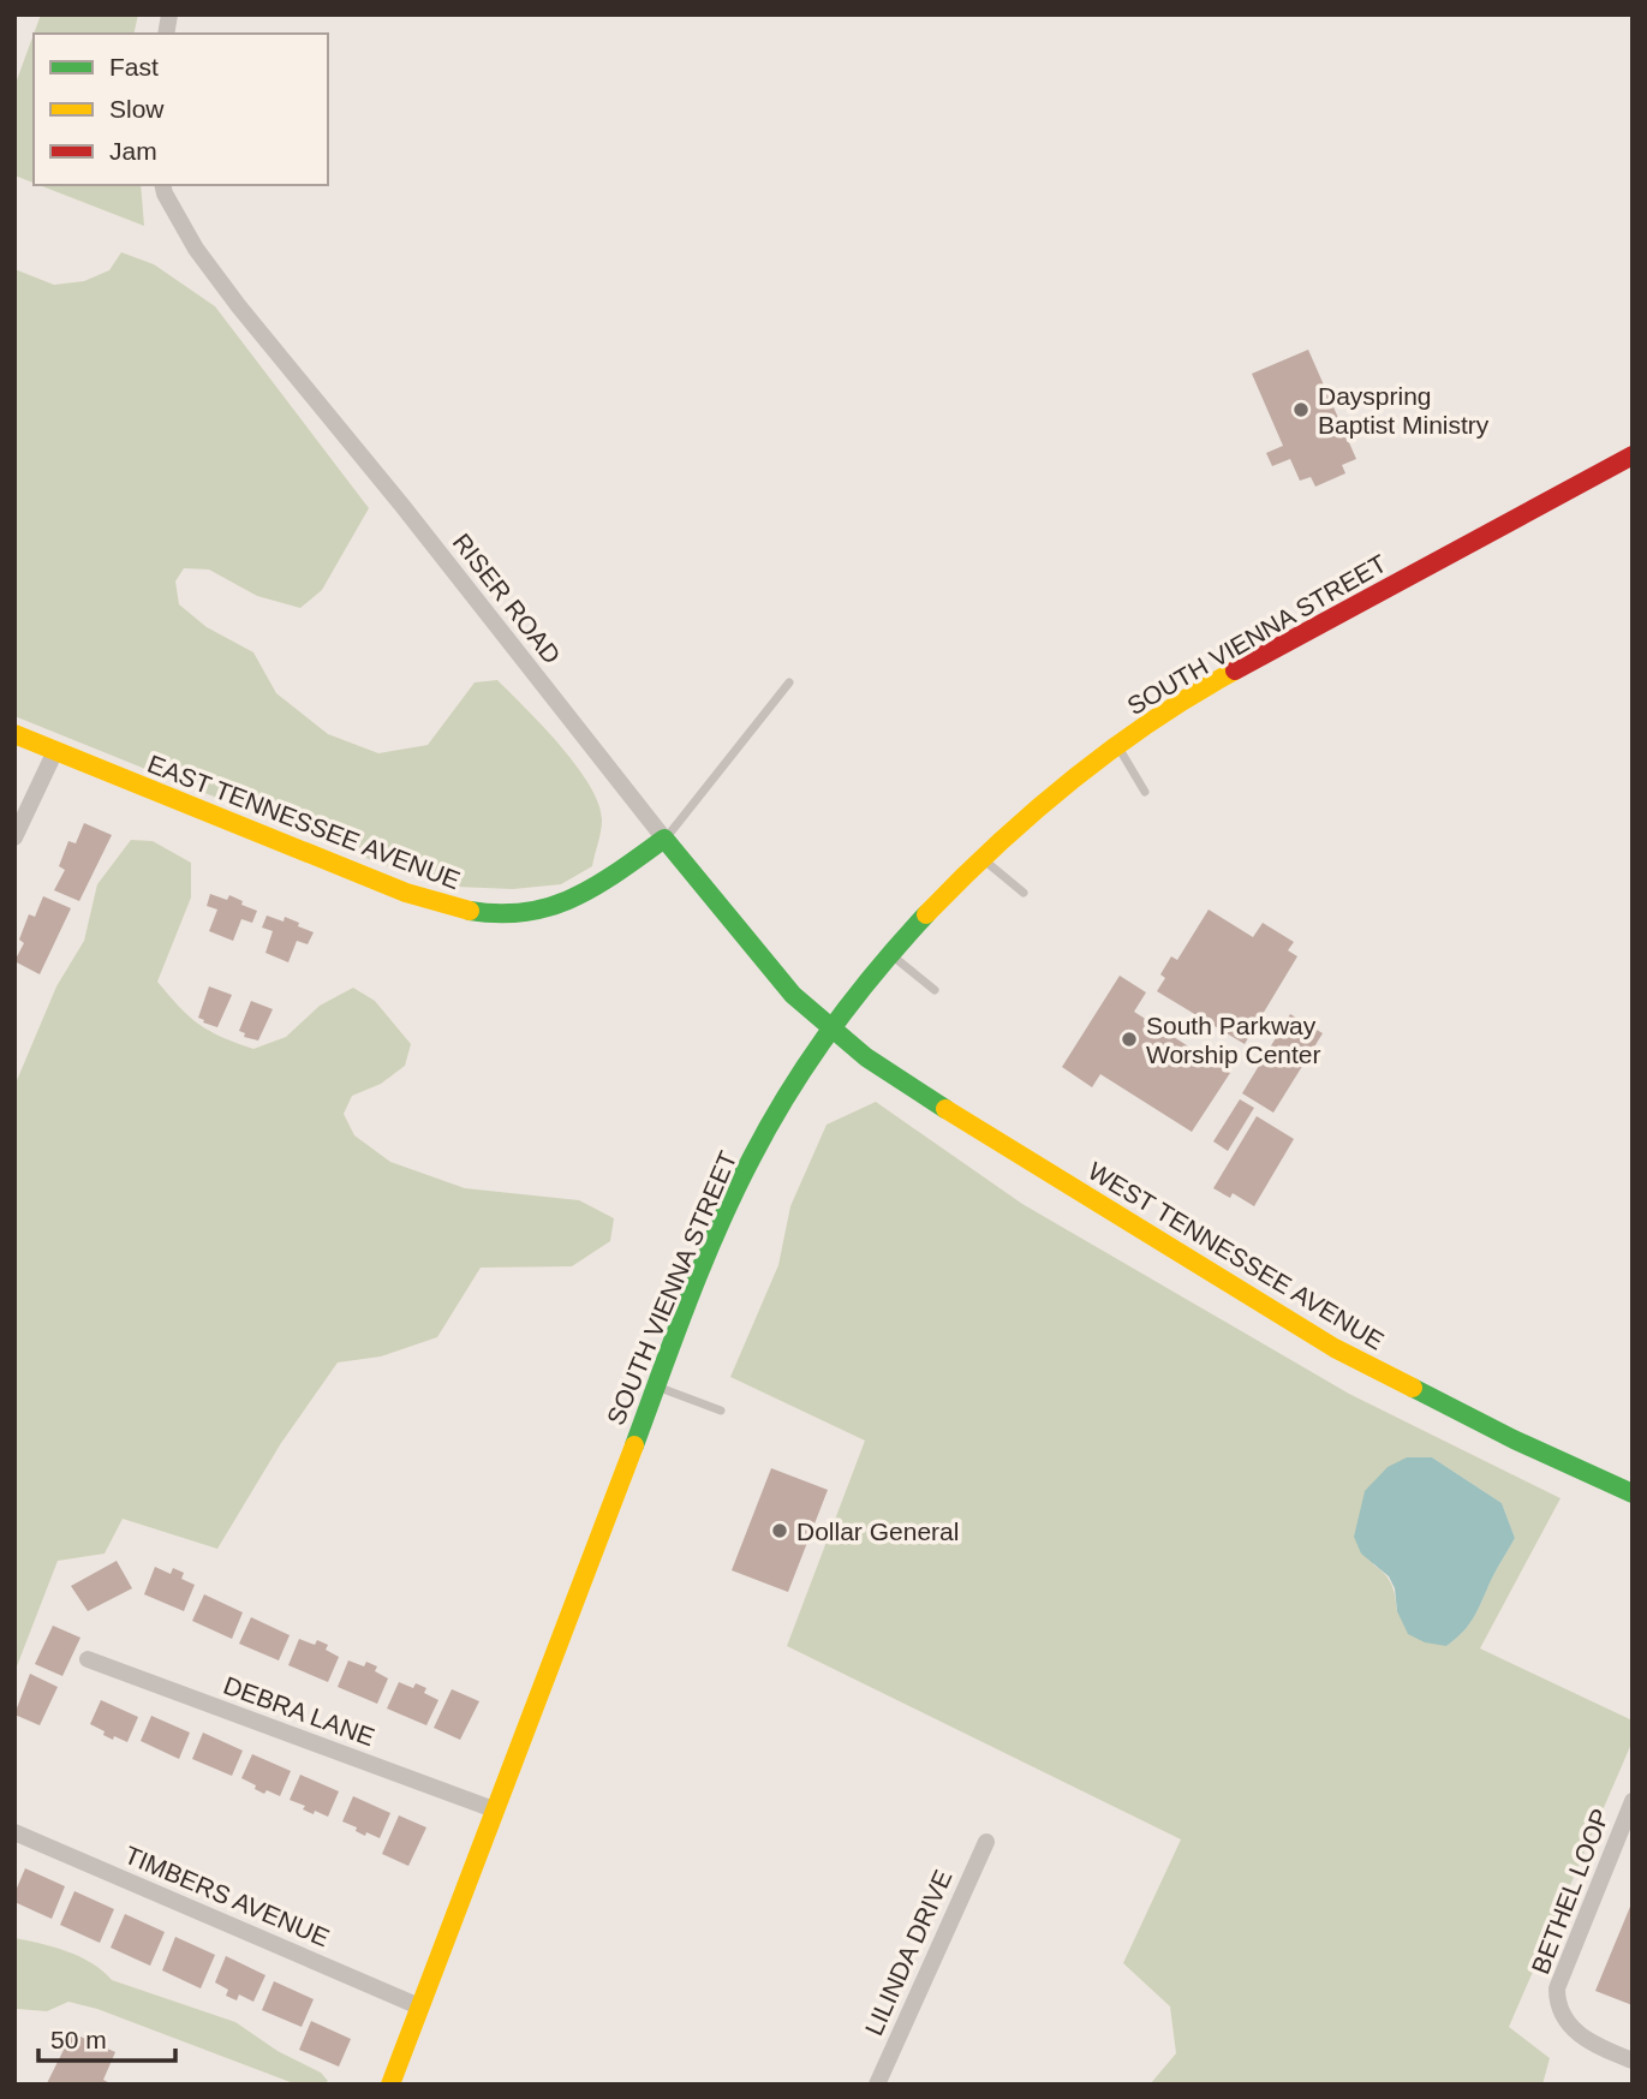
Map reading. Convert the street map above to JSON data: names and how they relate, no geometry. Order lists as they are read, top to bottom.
{
  "streets": {
    "main road": [
      "RISER ROAD",
      "SOUTH VIENNA STREET",
      "EAST TENNESSEE AVENUE",
      "WEST TENNESSEE AVENUE"
    ],
    "street": [
      "DEBRA LANE",
      "BETHEL LOOP",
      "TIMBERS AVENUE",
      "LILINDA DRIVE"
    ]
  },
  "crossings": [
    ["RISER ROAD", "SOUTH VIENNA STREET"],
    ["RISER ROAD", "EAST TENNESSEE AVENUE"],
    ["RISER ROAD", "WEST TENNESSEE AVENUE"],
    ["SOUTH VIENNA STREET", "WEST TENNESSEE AVENUE"],
    ["SOUTH VIENNA STREET", "DEBRA LANE"],
    ["SOUTH VIENNA STREET", "TIMBERS AVENUE"]
  ],
  "places": ["Dayspring Baptist Ministry", "South Parkway Worship Center", "Dollar General"],
  "legend": ["Fast", "Slow", "Jam"],
  "scale_bar": "50 m"
}
